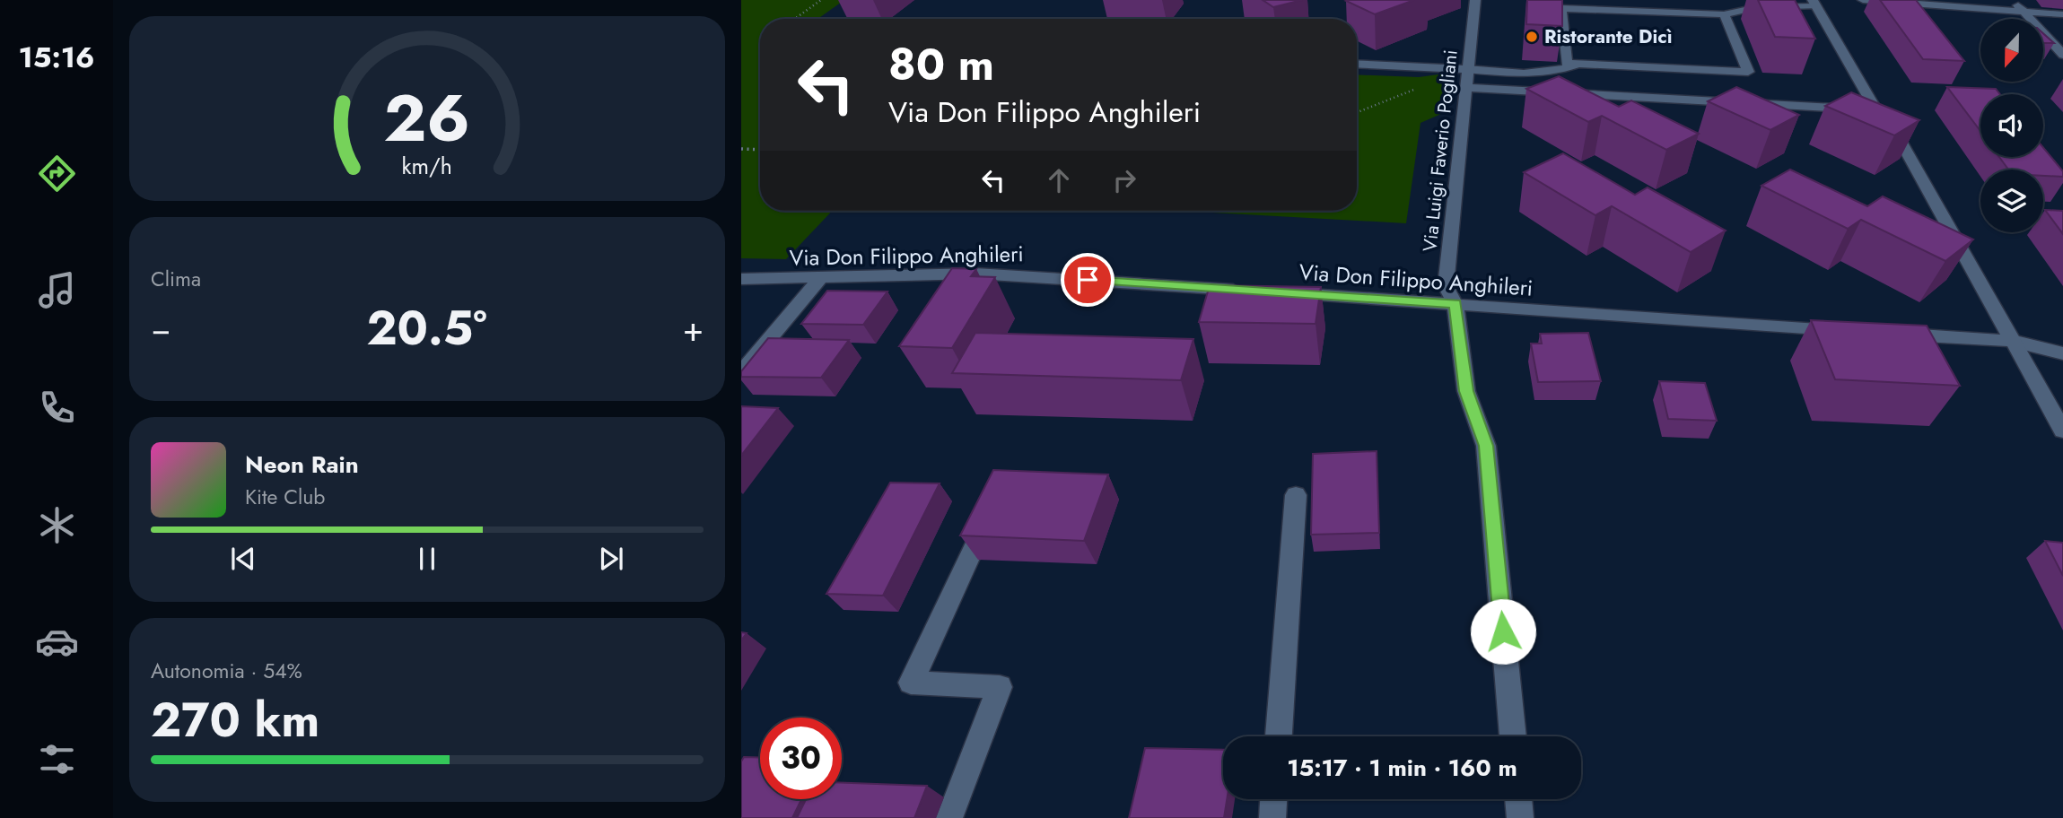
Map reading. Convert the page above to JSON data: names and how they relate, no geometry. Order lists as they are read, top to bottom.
{
  "streets": {
    "street": ["Via Luigi Faverio Pogliani", "Via Don Filippo Anghileri"]
  },
  "crossings": [
    ["Via Luigi Faverio Pogliani", "Via Don Filippo Anghileri"]
  ],
  "places": ["Ristorante Dicì"],
  "north": "bottom",
  "page": {
    "tabs": "15:16",
    "turn": ["80 m", "Via Don Filippo Anghileri"],
    "tile": [
      "Clima",
      ["Autonomia · 54%", "270 km"]
    ],
    "heat": ["−", "20.5°", "+"],
    "song": ["Neon Rain", "Kite Club"],
    "limit": "30",
    "trip": "15:17 · 1 min · 160 m",
    "gauge": ["26", "km/h"]
  }
}
